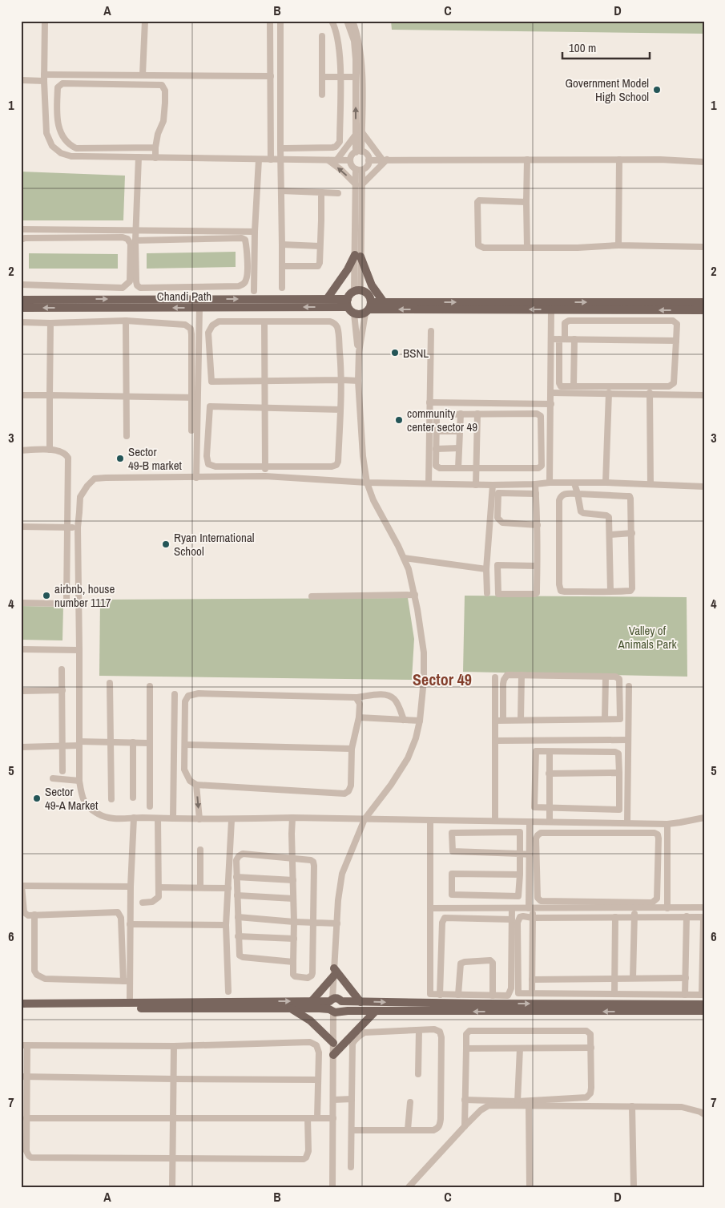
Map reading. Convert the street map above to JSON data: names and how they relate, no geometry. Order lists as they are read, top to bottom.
{
  "streets": {
    "main road": ["Chandi Path"]
  },
  "districts": ["Sector 49"],
  "parks": ["Valley of Animals Park"],
  "places": [
    "Government Model High School",
    "BSNL",
    "community center sector 49",
    "Sector 49-B market",
    "Ryan International School",
    "airbnb, house number 1117",
    "Sector 49-A Market"
  ],
  "scale_bar": "100 m",
  "grid": {
    "columns": [
      "A",
      "B",
      "C",
      "D"
    ],
    "rows": [
      "1",
      "2",
      "3",
      "4",
      "5",
      "6",
      "7"
    ]
  }
}
